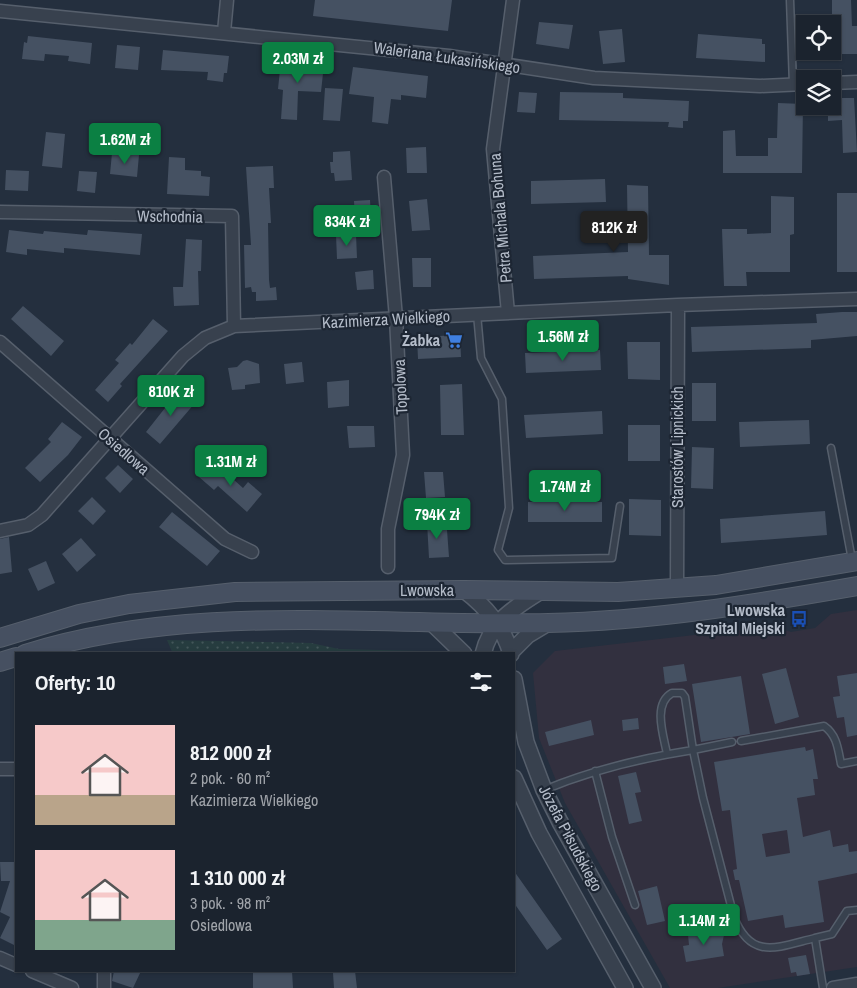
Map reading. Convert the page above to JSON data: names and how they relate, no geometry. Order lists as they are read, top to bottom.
{
  "streets": {
    "main road": ["Lwowska"],
    "street": [
      "Waleriana Łukasińskiego",
      "Wschodnia",
      "Petra Michala Bohuna",
      "Kazimierza Wielkiego",
      "Topolowa",
      "Starostów Lipnickich",
      "Osiedlowa",
      "Józefa Piłsudskiego"
    ]
  },
  "crossings": [
    ["Waleriana Łukasińskiego", "Petra Michala Bohuna"],
    ["Wschodnia", "Kazimierza Wielkiego"],
    ["Petra Michala Bohuna", "Kazimierza Wielkiego"],
    ["Kazimierza Wielkiego", "Topolowa"],
    ["Kazimierza Wielkiego", "Starostów Lipnickich"],
    ["Kazimierza Wielkiego", "Osiedlowa"],
    ["Starostów Lipnickich", "Lwowska"]
  ],
  "places": {
    "supermarket": ["Żabka"],
    "bus stop": ["Lwowska Szpital Miejski"]
  },
  "page": {
    "price": [
      "2.03M zł",
      "1.62M zł",
      "834K zł",
      "812K zł",
      "1.56M zł",
      "810K zł",
      "1.31M zł",
      "1.74M zł",
      "794K zł",
      "1.14M zł"
    ],
    "heading": "Oferty: 10",
    "list": [
      {
        "name": "812 000 zł",
        "note": "2 pok. · 60 m² · Kazimierza Wielkiego"
      },
      {
        "name": "1 310 000 zł",
        "note": "3 pok. · 98 m² · Osiedlowa"
      }
    ]
  }
}
